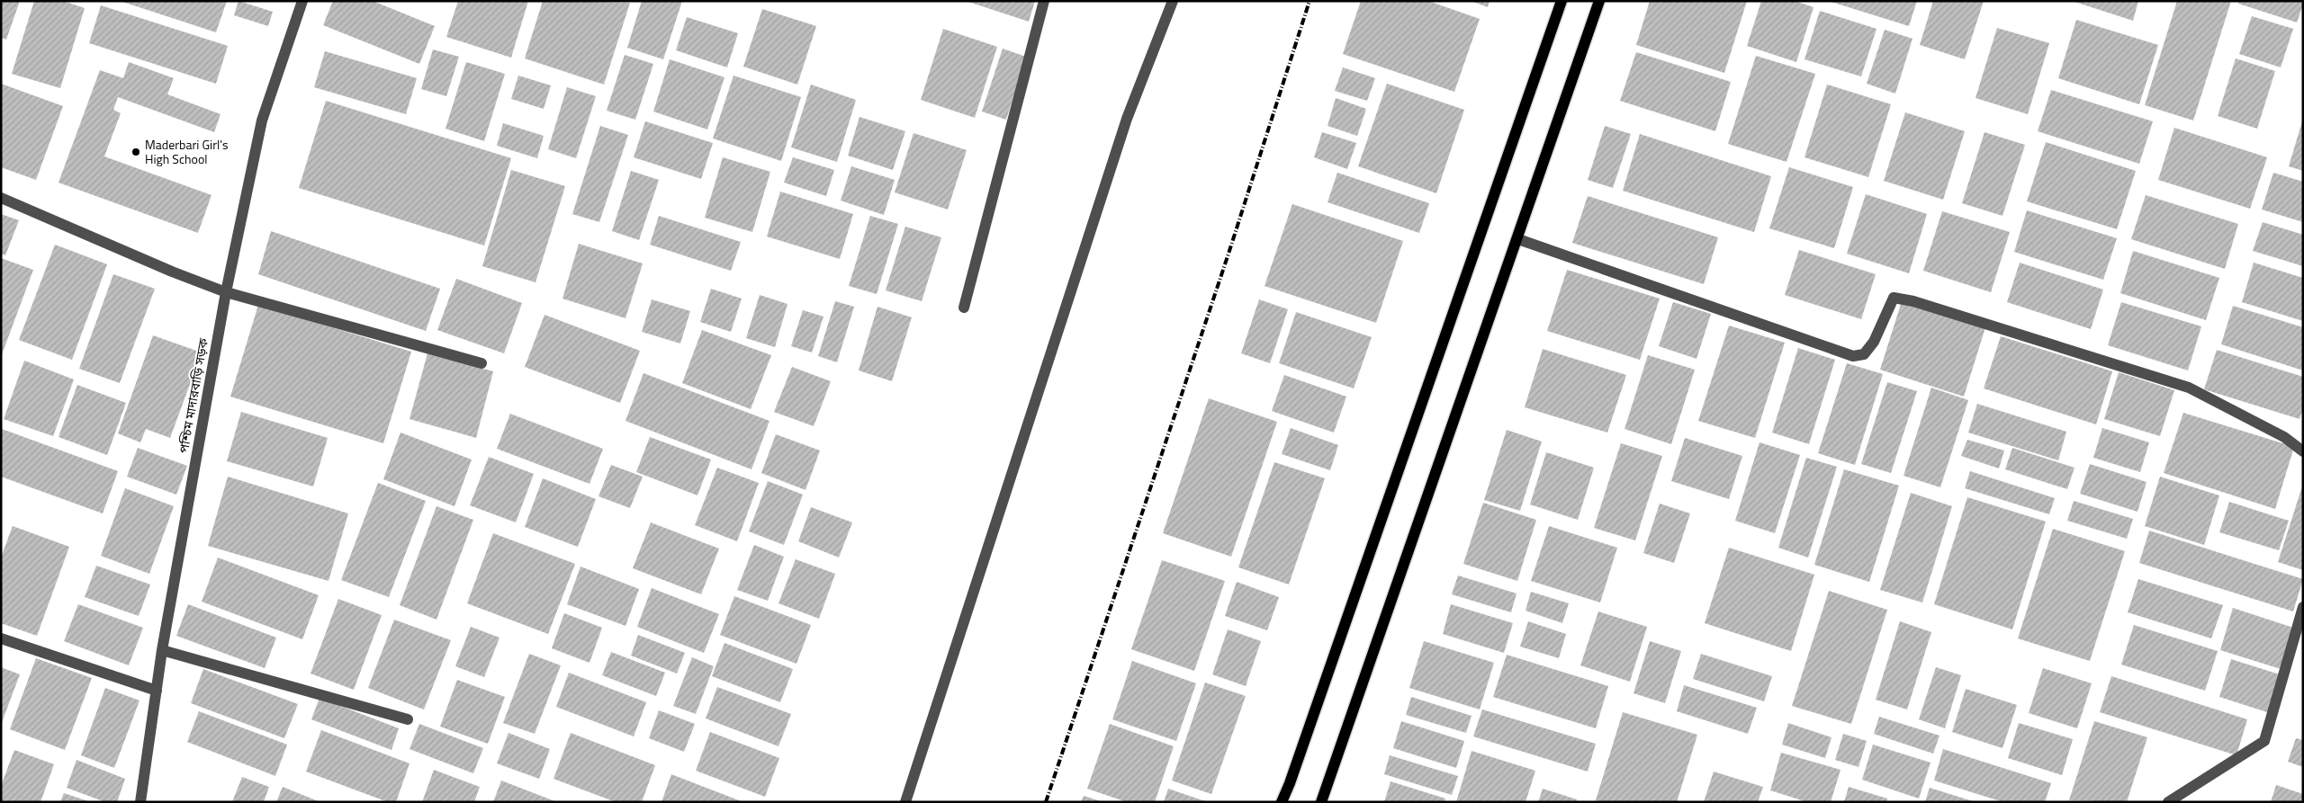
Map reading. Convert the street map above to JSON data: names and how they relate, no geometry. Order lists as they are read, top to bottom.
{
  "streets": {
    "street": ["পশ্চিম মাদারবাড়ি সড়ক"]
  },
  "places": ["Maderbari Girl's High School"]
}
